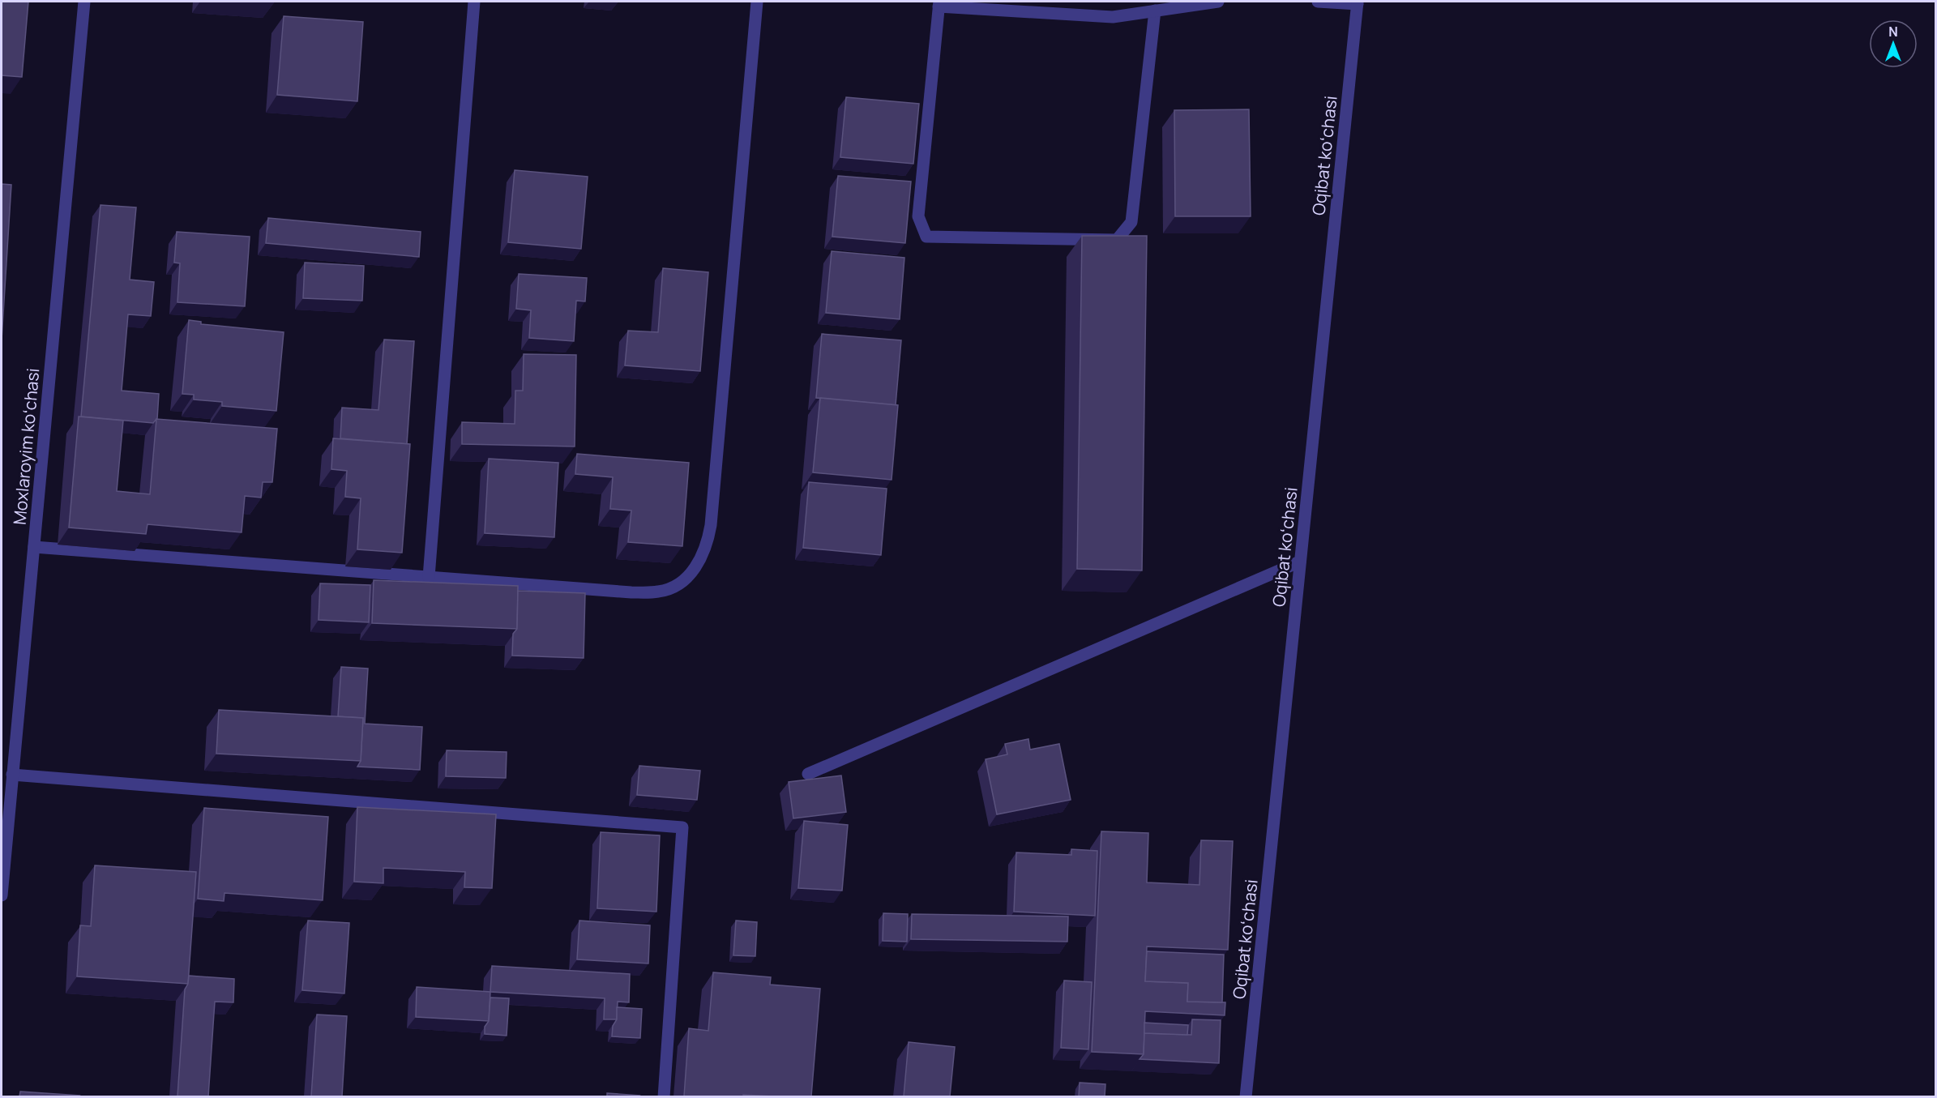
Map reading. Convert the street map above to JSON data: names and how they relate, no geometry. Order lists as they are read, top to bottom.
{
  "streets": {
    "street": ["Oqibat koʻchasi", "Moxlaroyim koʻchasi"]
  },
  "north": "top"
}
